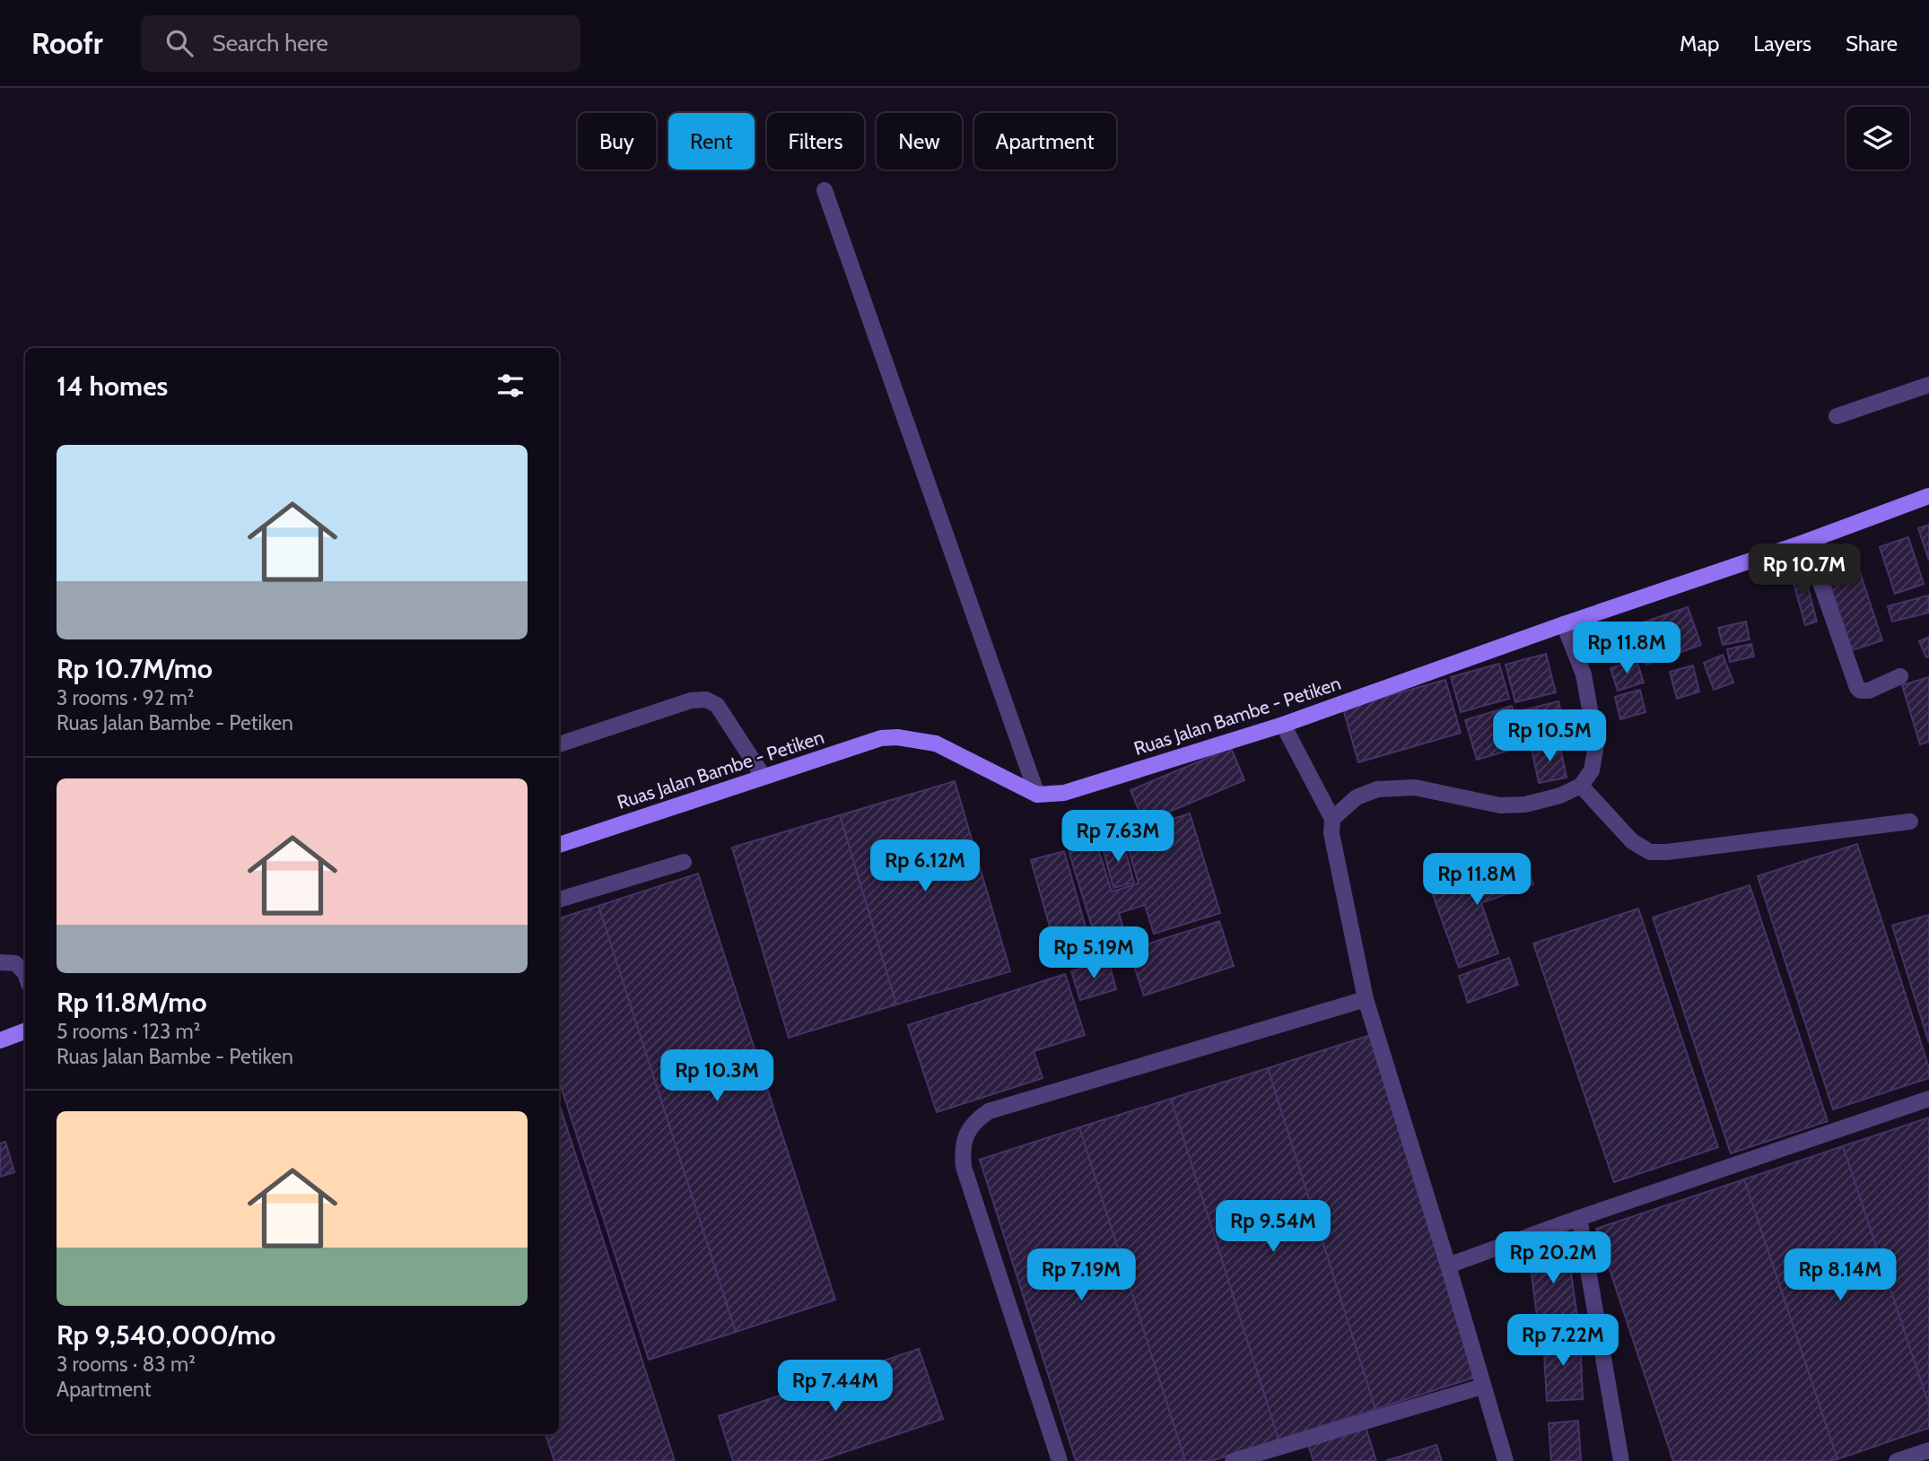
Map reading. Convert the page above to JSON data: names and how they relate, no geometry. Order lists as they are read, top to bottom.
{
  "streets": {
    "main road": ["Ruas Jalan Bambe - Petiken"]
  },
  "page": {
    "header": "Roofr",
    "search": "Search here",
    "nav": ["Map", "Layers", "Share"],
    "chip": [
      "Buy",
      "Rent",
      "Filters",
      "New",
      "Apartment"
    ],
    "heading": "14 homes",
    "list": [
      {
        "name": "Rp 10.7M/mo",
        "note": "3 rooms · 92 m² · Ruas Jalan Bambe - Petiken"
      },
      {
        "name": "Rp 11.8M/mo",
        "note": "5 rooms · 123 m² · Ruas Jalan Bambe - Petiken"
      },
      {
        "name": "Rp 9,540,000/mo",
        "note": "3 rooms · 83 m² · Apartment"
      }
    ],
    "price": [
      "Rp 10.7M",
      "Rp 11.8M",
      "Rp 10.5M",
      "Rp 7.63M",
      "Rp 6.12M",
      "Rp 11.8M",
      "Rp 5.19M",
      "Rp 10.3M",
      "Rp 9.54M",
      "Rp 20.2M",
      "Rp 7.19M",
      "Rp 8.14M",
      "Rp 7.22M",
      "Rp 7.44M"
    ]
  }
}
